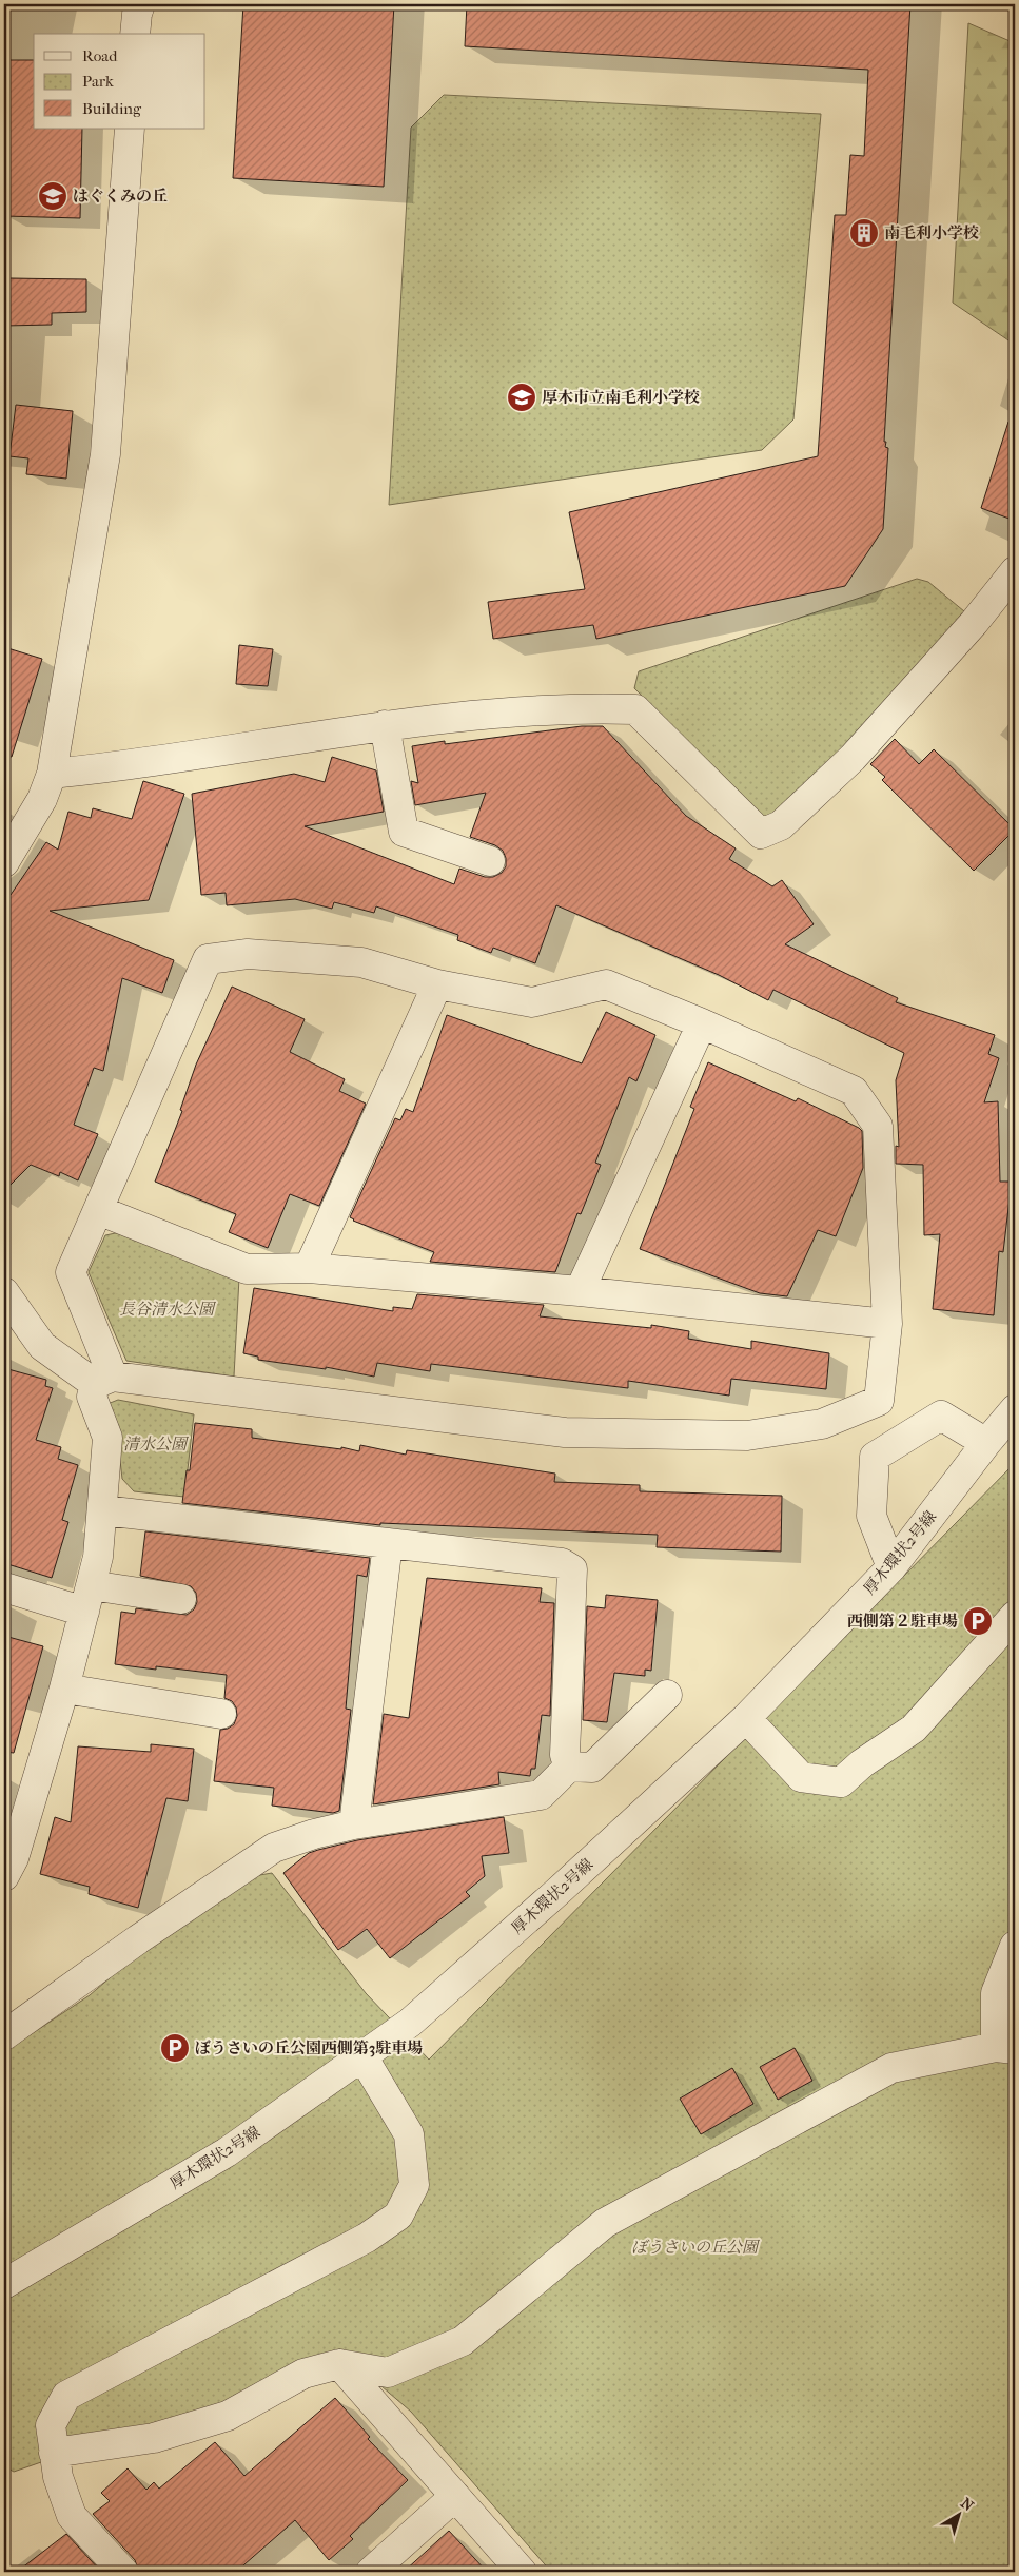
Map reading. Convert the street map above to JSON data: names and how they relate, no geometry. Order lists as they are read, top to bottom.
{
  "streets": {
    "street": ["厚木環状2号線"]
  },
  "parks": ["長谷清水公園", "清水公園", "ぼうさいの丘公園"],
  "places": {
    "school or university": ["はぐくみの丘", "厚木市立南毛利小学校"],
    "building": ["南毛利小学校"],
    "parking": ["西側第２駐車場", "ぼうさいの丘公園西側第3駐車場"]
  },
  "legend": ["Road", "Park", "Building"],
  "north": "top right"
}
